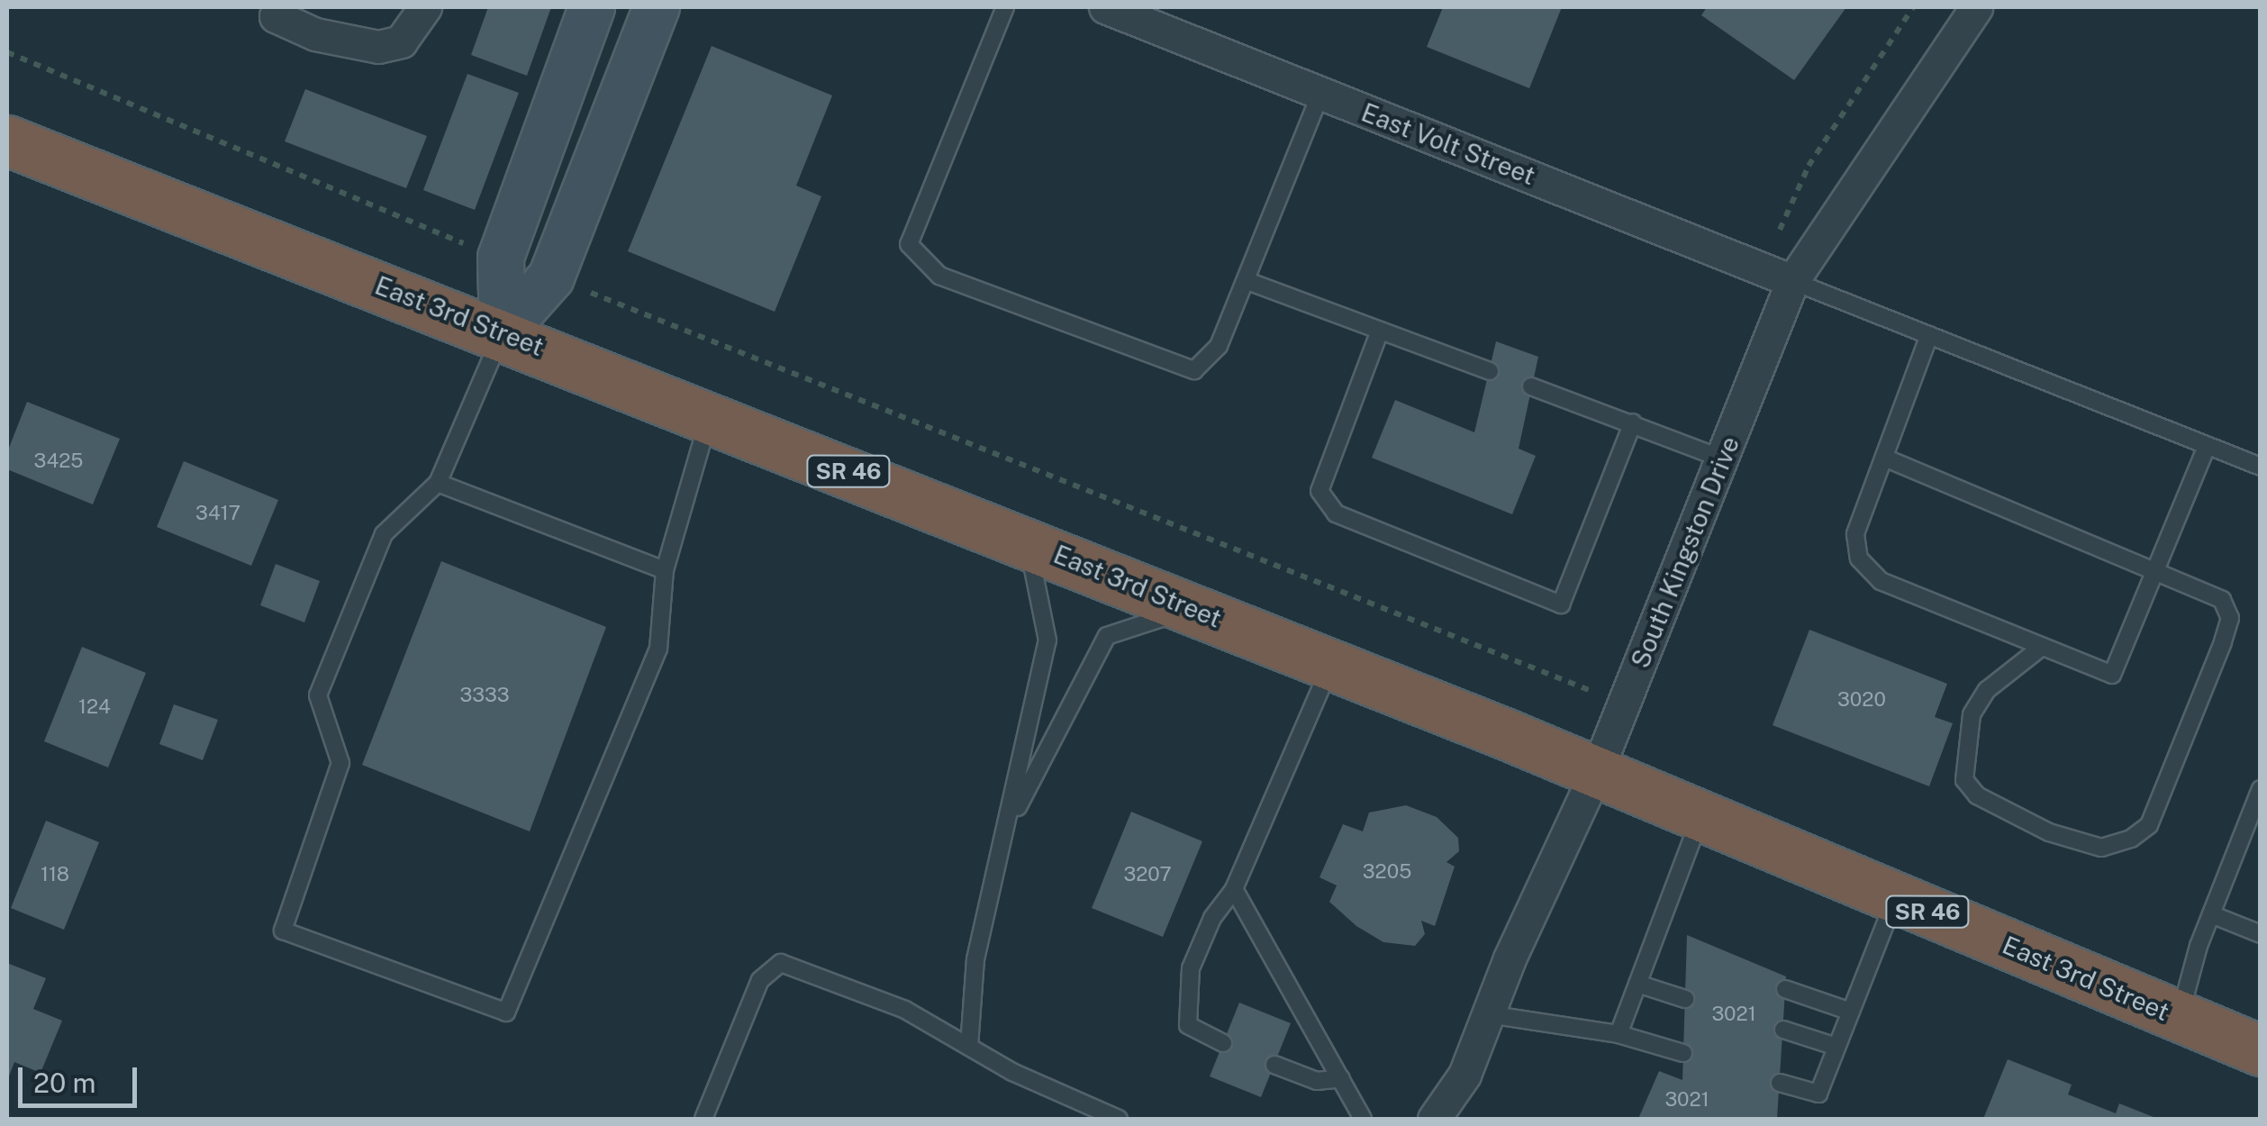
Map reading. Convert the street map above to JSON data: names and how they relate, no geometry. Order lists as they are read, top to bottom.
{
  "streets": {
    "highway": ["East 3rd Street", "SR 46"],
    "street": ["East Volt Street", "South Kingston Drive"]
  },
  "crossings": [
    ["East Volt Street", "South Kingston Drive"],
    ["East 3rd Street", "South Kingston Drive"]
  ],
  "house_numbers": [
    "3425",
    "3417",
    "3333",
    "3020",
    "124",
    "3205",
    "118",
    "3207",
    "3021",
    "3021"
  ],
  "scale_bar": "20 m"
}
